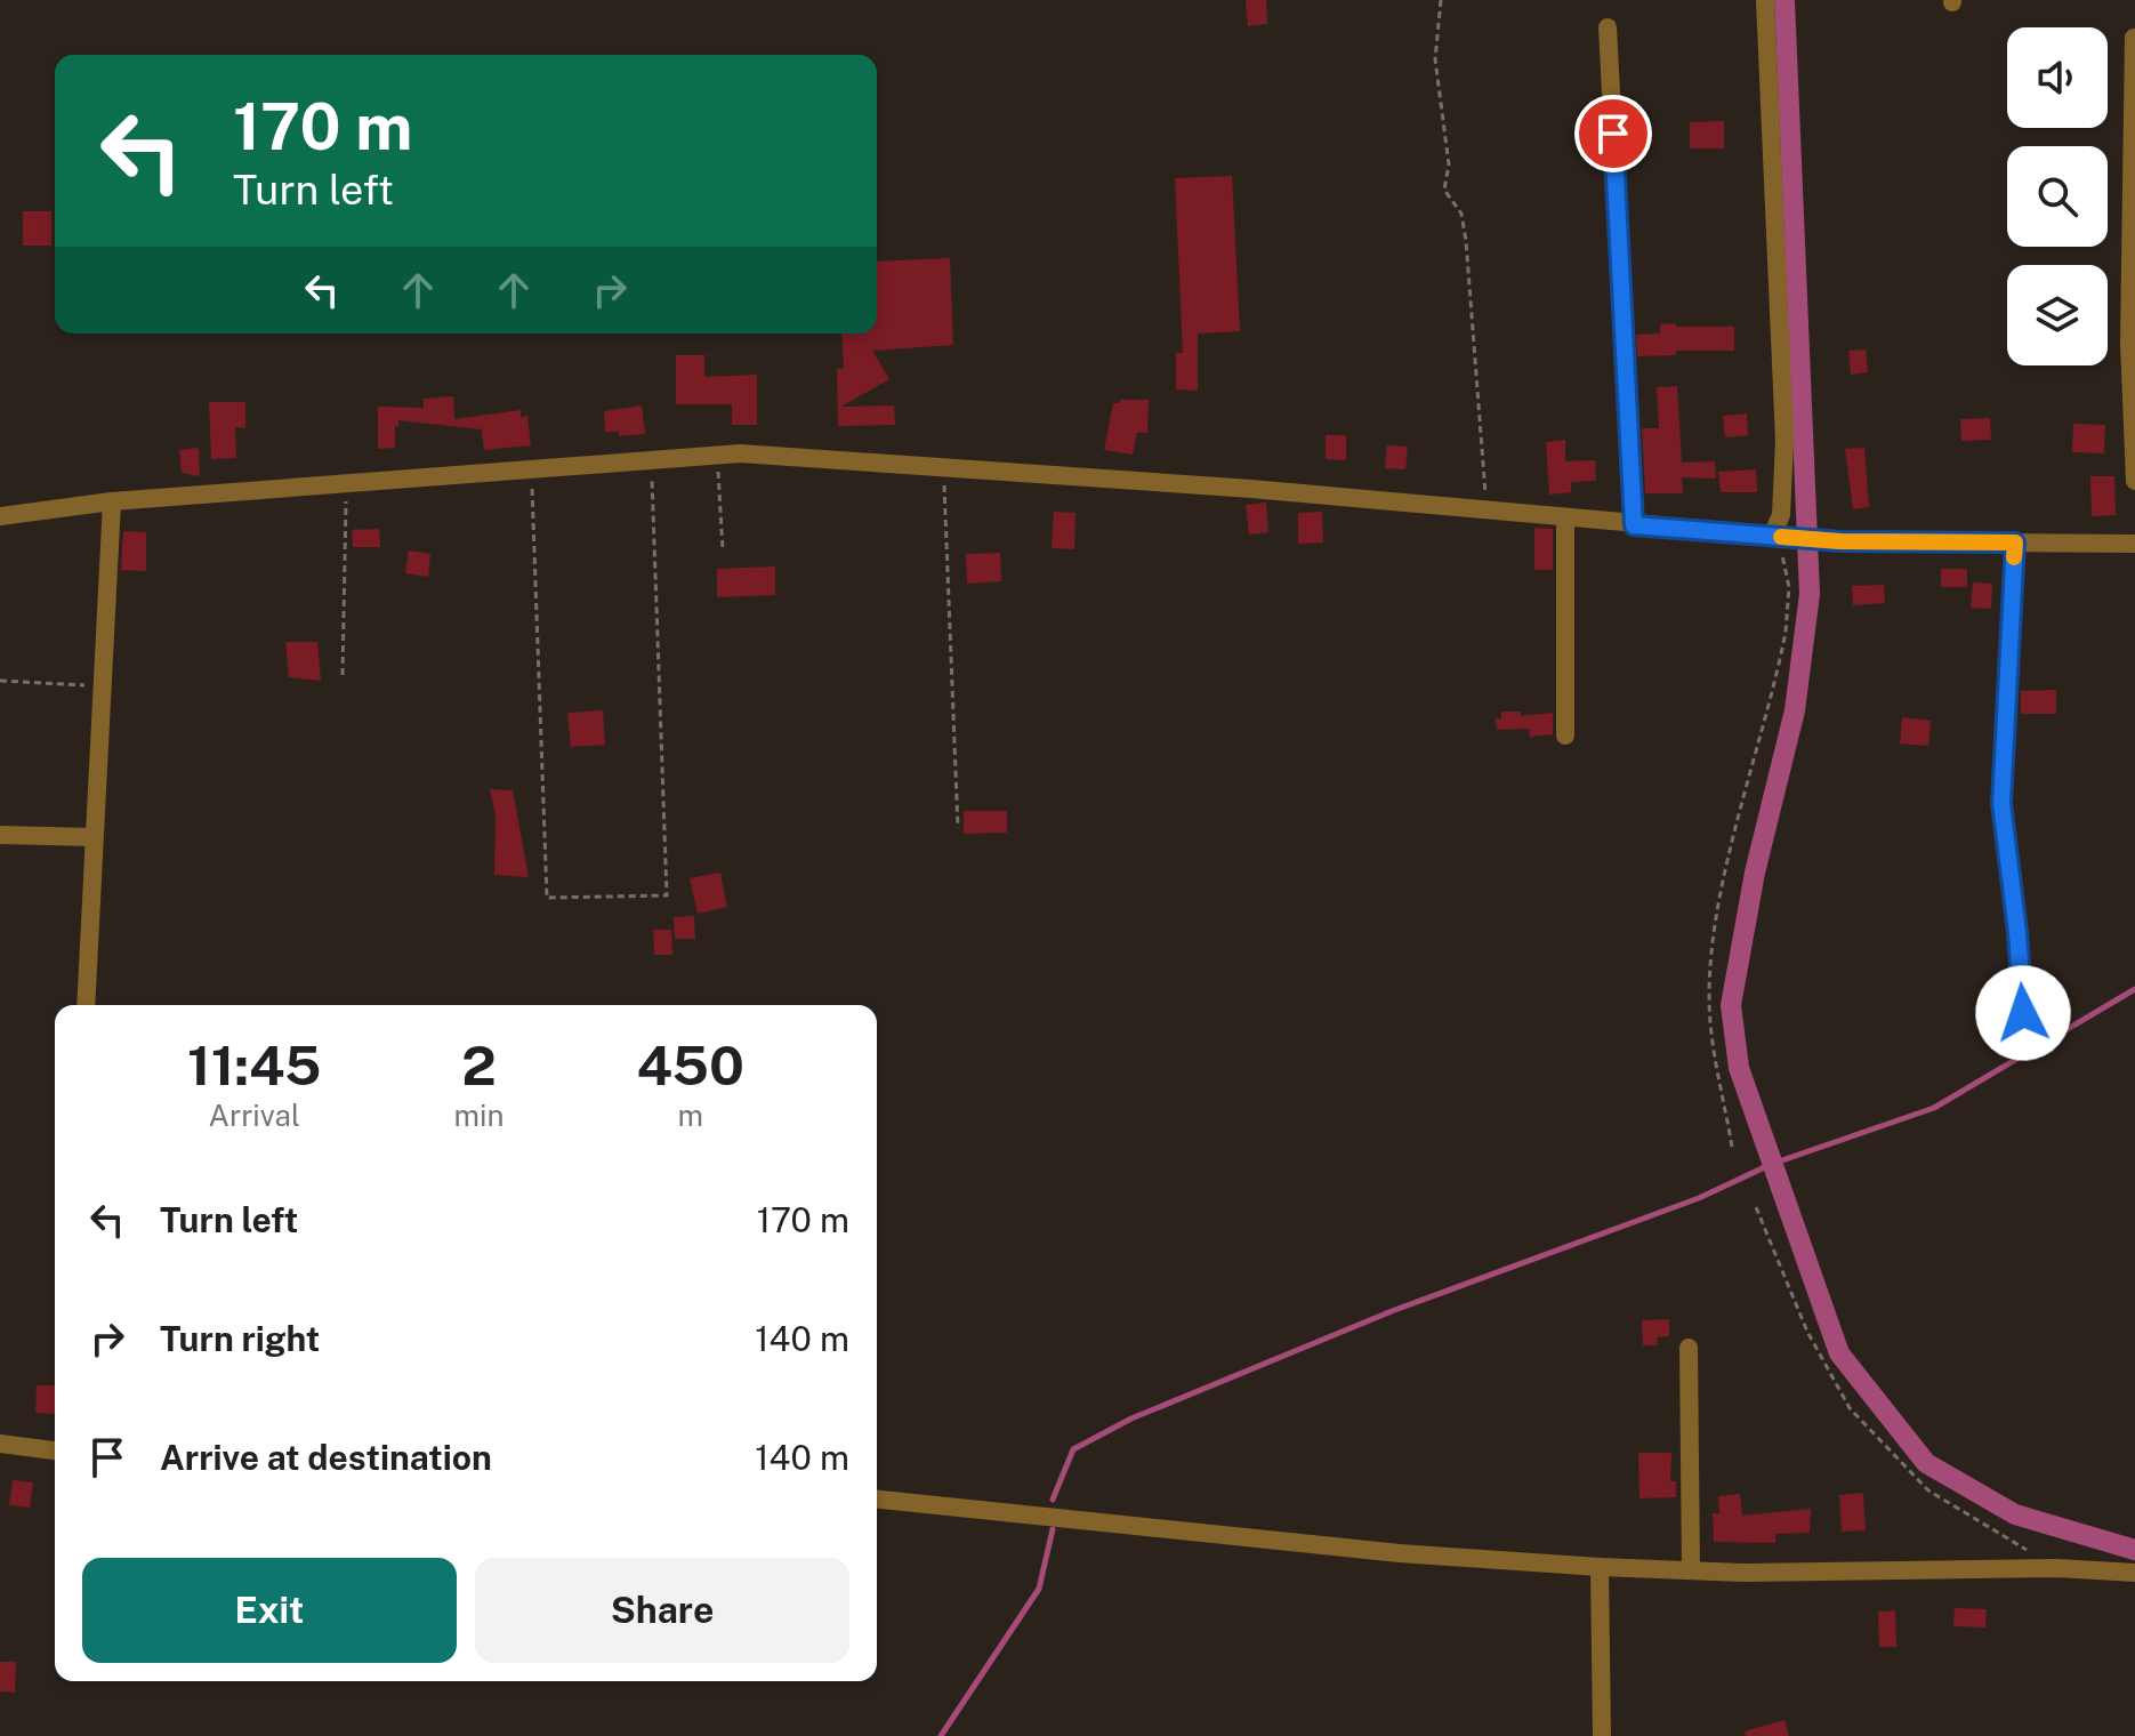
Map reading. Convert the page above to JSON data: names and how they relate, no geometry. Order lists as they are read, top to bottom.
{
  "page": {
    "turn": ["170 m", "Turn left"],
    "eta": [
      "11:45",
      "Arrival",
      "2",
      "min",
      "450",
      "m"
    ],
    "list": [
      {
        "name": "Turn left",
        "value": "170 m"
      },
      {
        "name": "Turn right",
        "value": "140 m"
      },
      {
        "name": "Arrive at destination",
        "value": "140 m"
      }
    ],
    "buttons": ["Exit", "Share"]
  }
}
